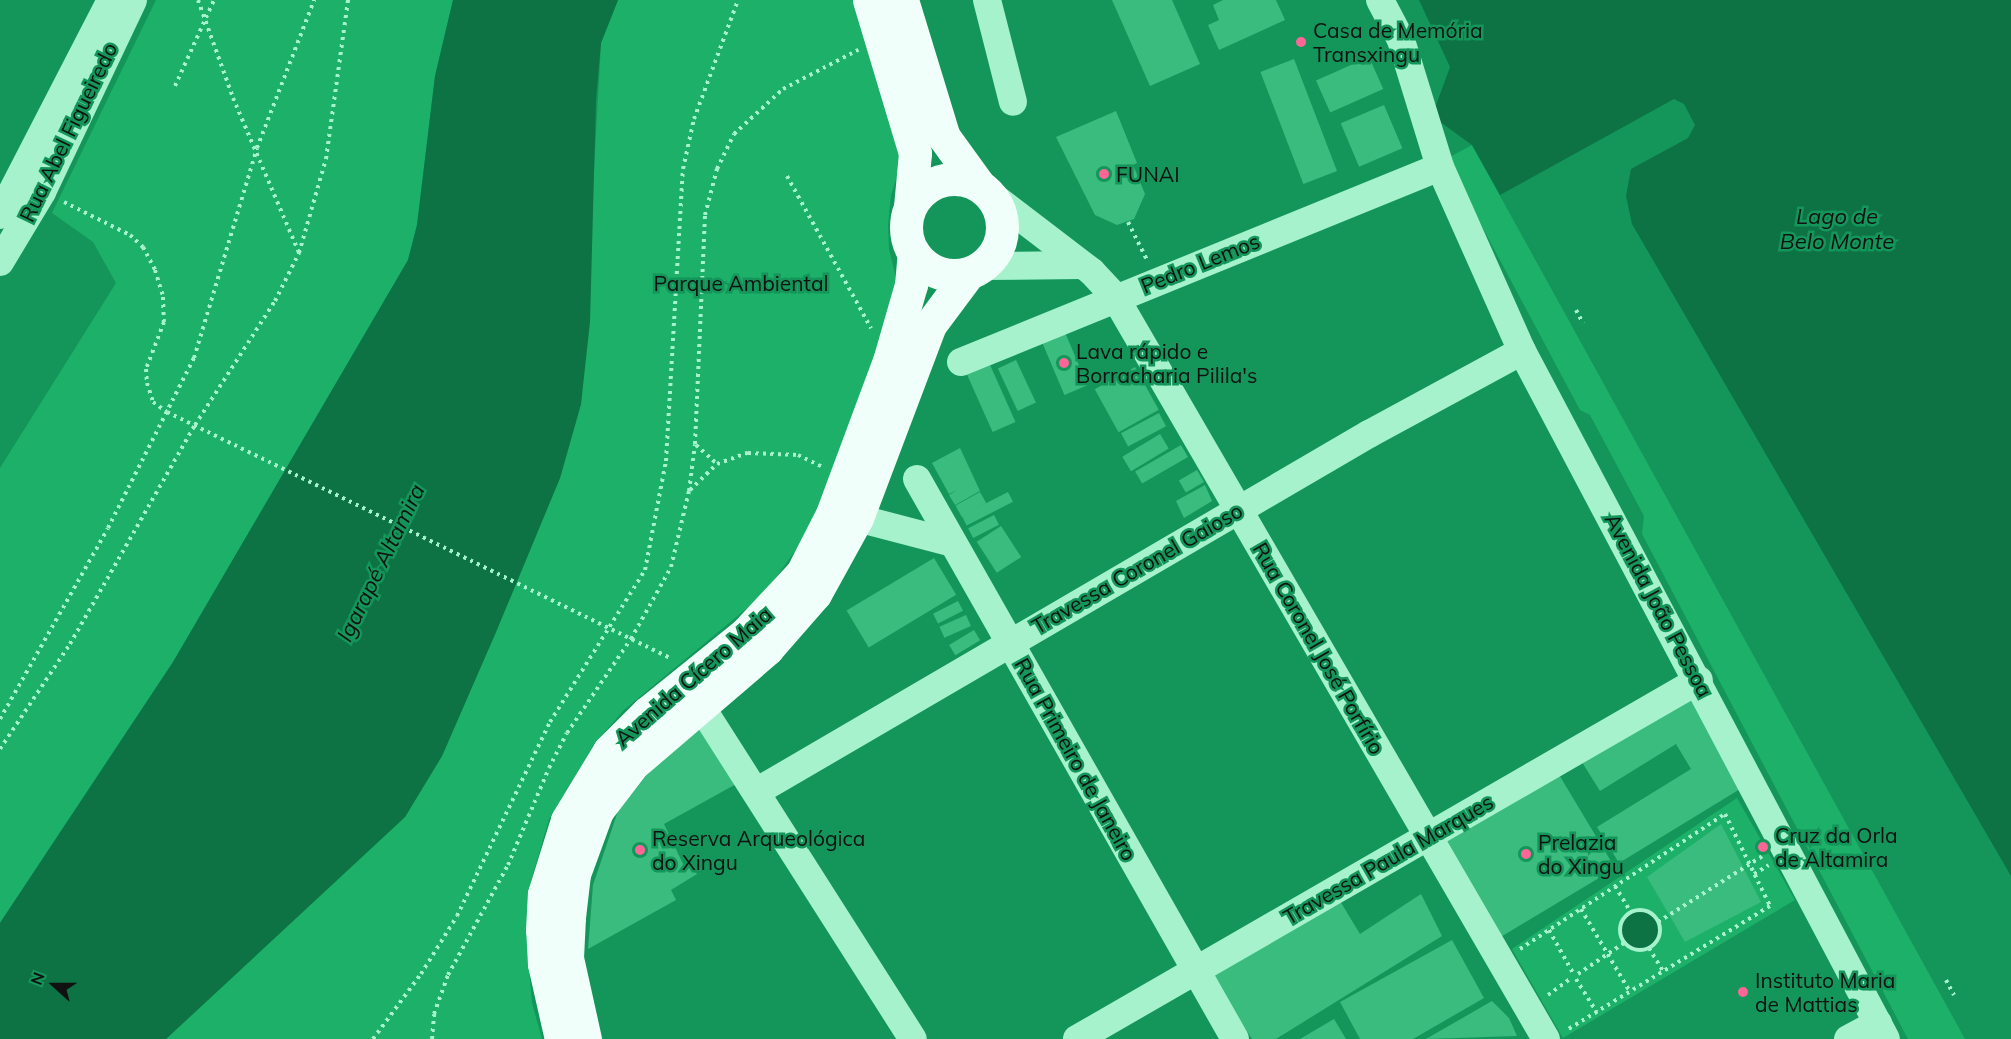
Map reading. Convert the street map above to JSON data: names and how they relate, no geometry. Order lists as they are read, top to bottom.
{
  "streets": {
    "main road": ["Avenida Cícero Maia"],
    "street": [
      "Rua Abel Figueiredo",
      "Pedro Lemos",
      "Travessa Coronel Gaioso",
      "Avenida João Pessoa",
      "Rua Coronel José Porfírio",
      "Rua Primeiro de Janeiro",
      "Travessa Paula Marques"
    ]
  },
  "crossings": [
    ["Pedro Lemos", "Avenida João Pessoa"],
    ["Pedro Lemos", "Rua Coronel José Porfírio"],
    ["Travessa Coronel Gaioso", "Avenida João Pessoa"],
    ["Travessa Coronel Gaioso", "Rua Coronel José Porfírio"],
    ["Travessa Coronel Gaioso", "Rua Primeiro de Janeiro"],
    ["Avenida João Pessoa", "Travessa Paula Marques"],
    ["Rua Coronel José Porfírio", "Avenida Cícero Maia"],
    ["Rua Coronel José Porfírio", "Travessa Paula Marques"],
    ["Rua Primeiro de Janeiro", "Travessa Paula Marques"]
  ],
  "water": ["Lago de Belo Monte", "Igarapé Altamira"],
  "parks": ["Parque Ambiental"],
  "places": [
    "Casa de Memória Transxingu",
    "FUNAI",
    "Lava rápido e Borracharia Pilila's",
    "Cruz da Orla de Altamira",
    "Reserva Arqueológica do Xingu",
    "Prelazia do Xingu",
    "Instituto Maria de Mattias"
  ],
  "north": "left"
}
